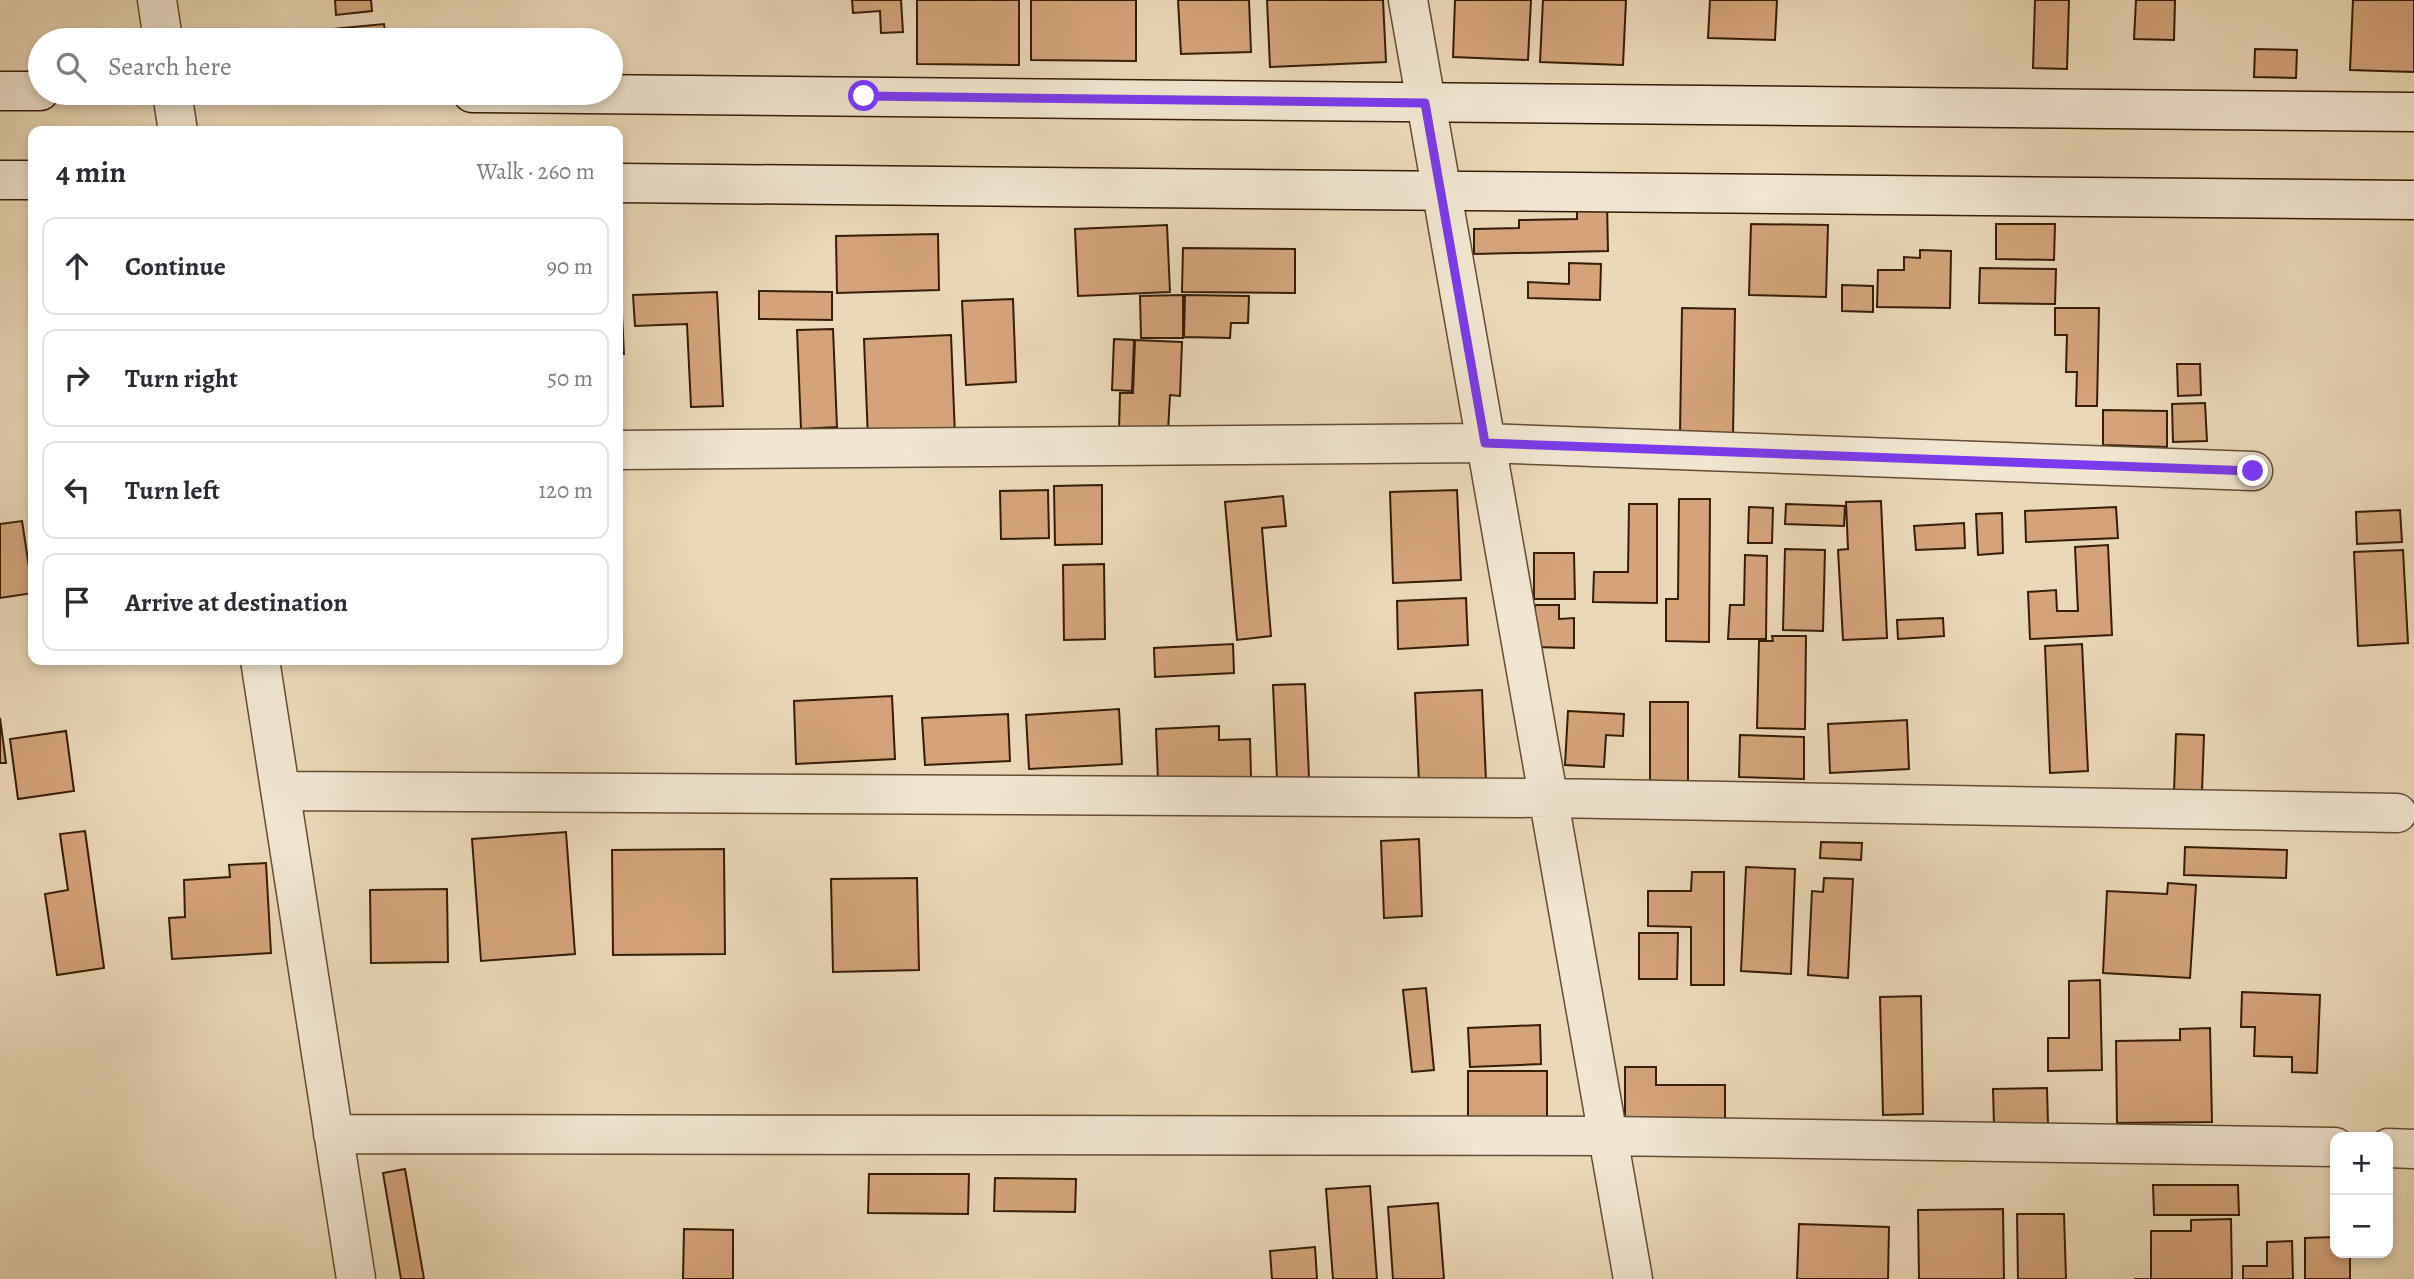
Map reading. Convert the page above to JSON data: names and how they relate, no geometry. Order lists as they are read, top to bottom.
{
  "page": {
    "search": "Search here",
    "heading": ["4 min", "Walk · 260 m"],
    "list": [
      ["Continue", "90 m"],
      ["Turn right", "50 m"],
      ["Turn left", "120 m"],
      "Arrive at destination"
    ],
    "map_buttons": ["+", "−"]
  }
}
